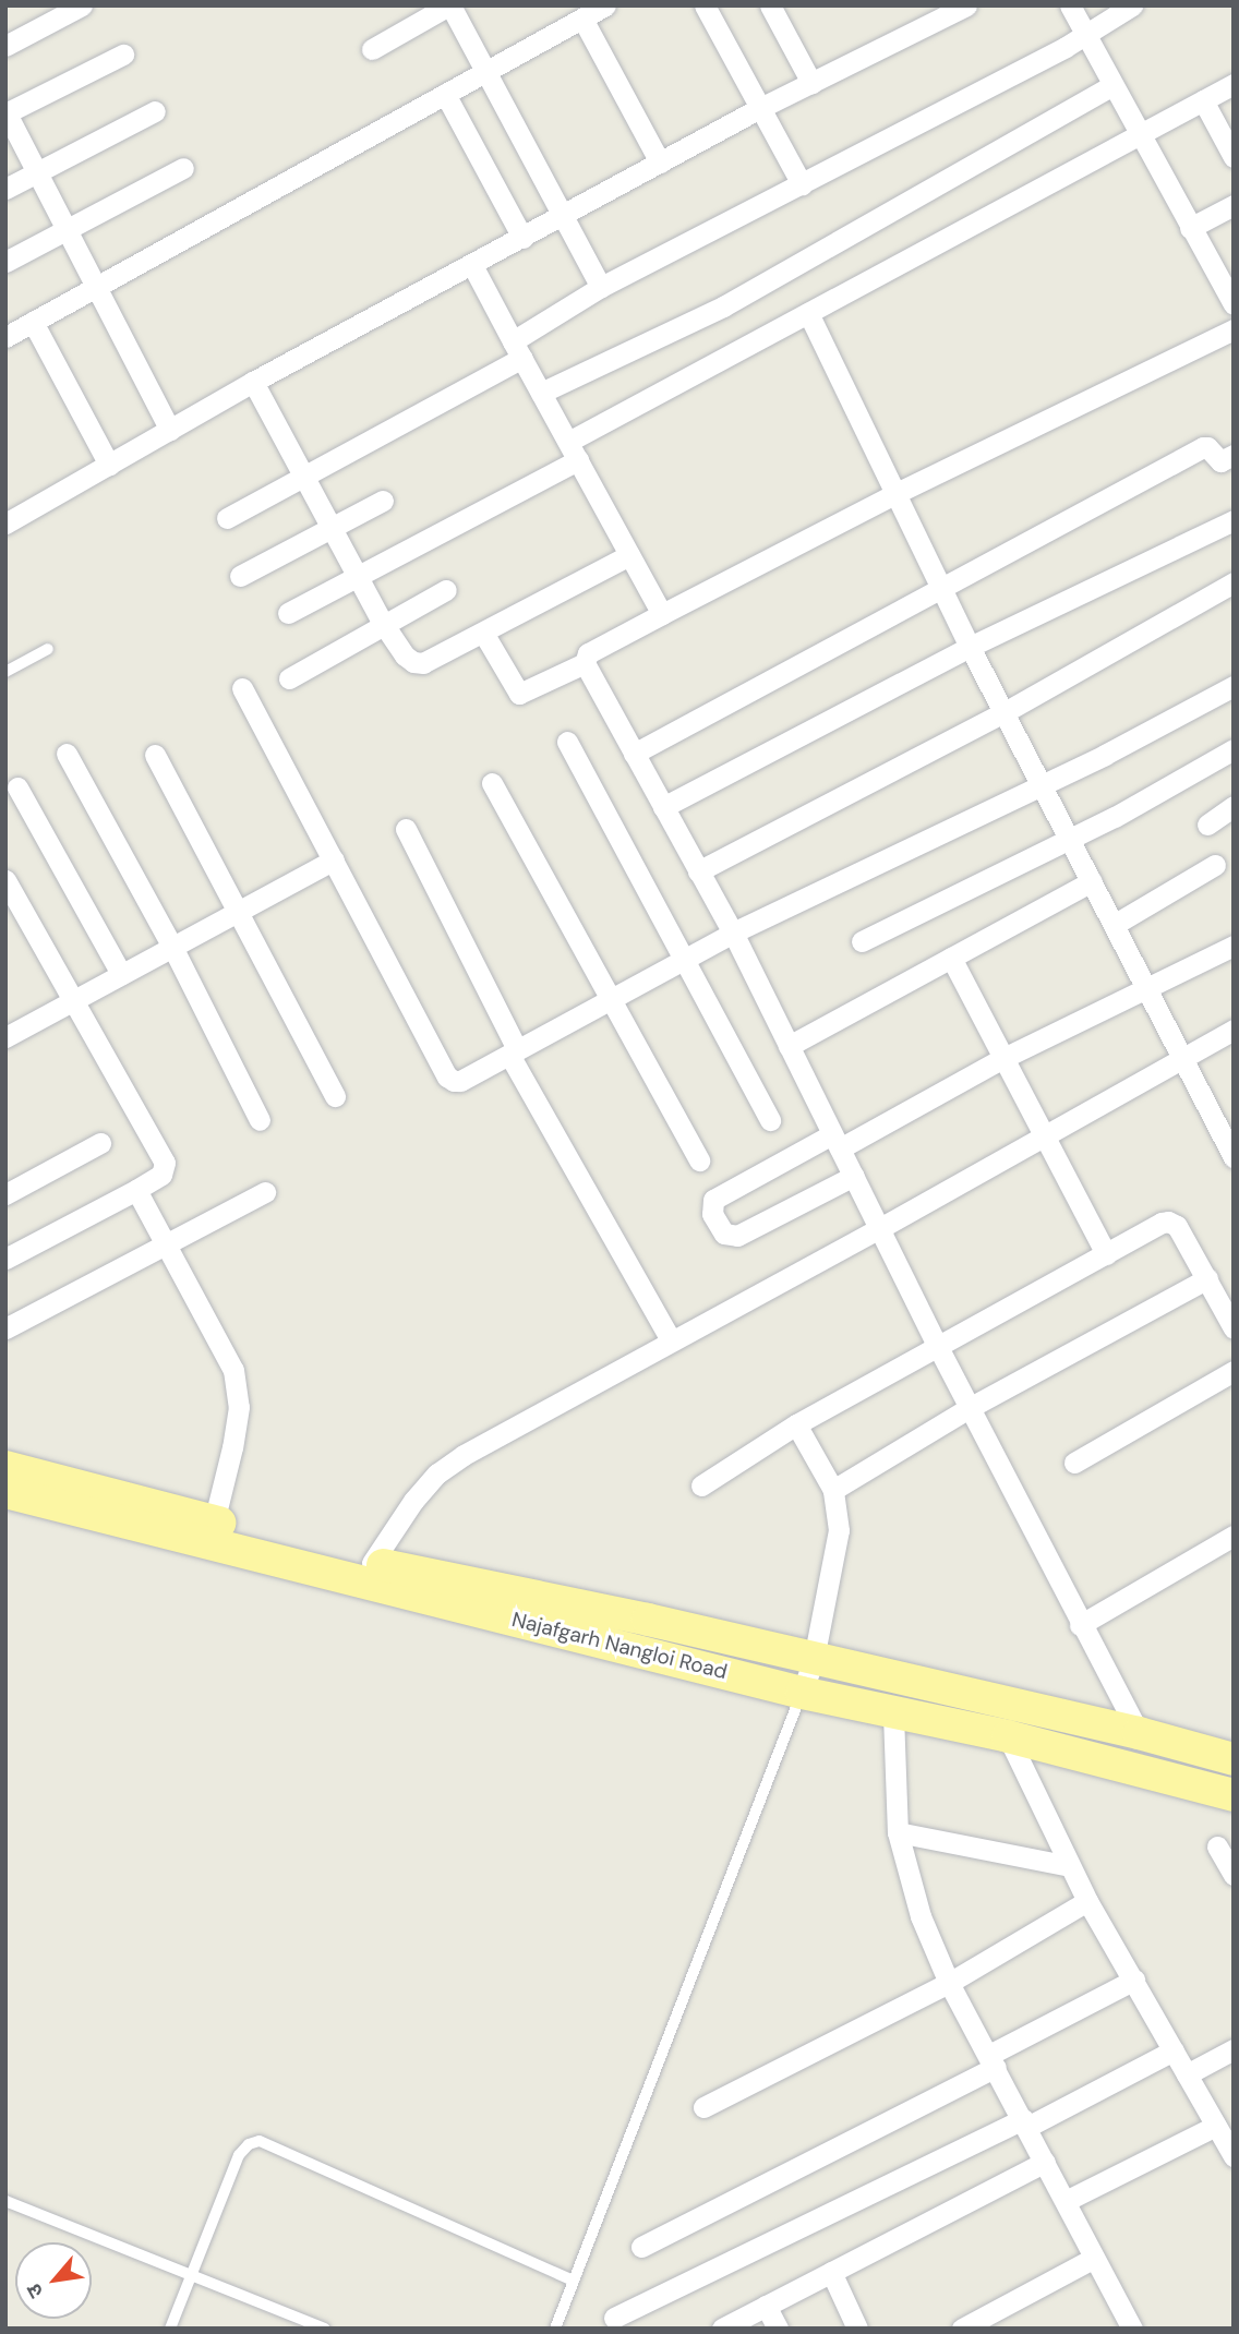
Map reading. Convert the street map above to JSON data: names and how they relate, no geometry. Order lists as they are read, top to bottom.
{
  "streets": {
    "main road": ["Najafgarh Nangloi Road"]
  },
  "north": "bottom left"
}
